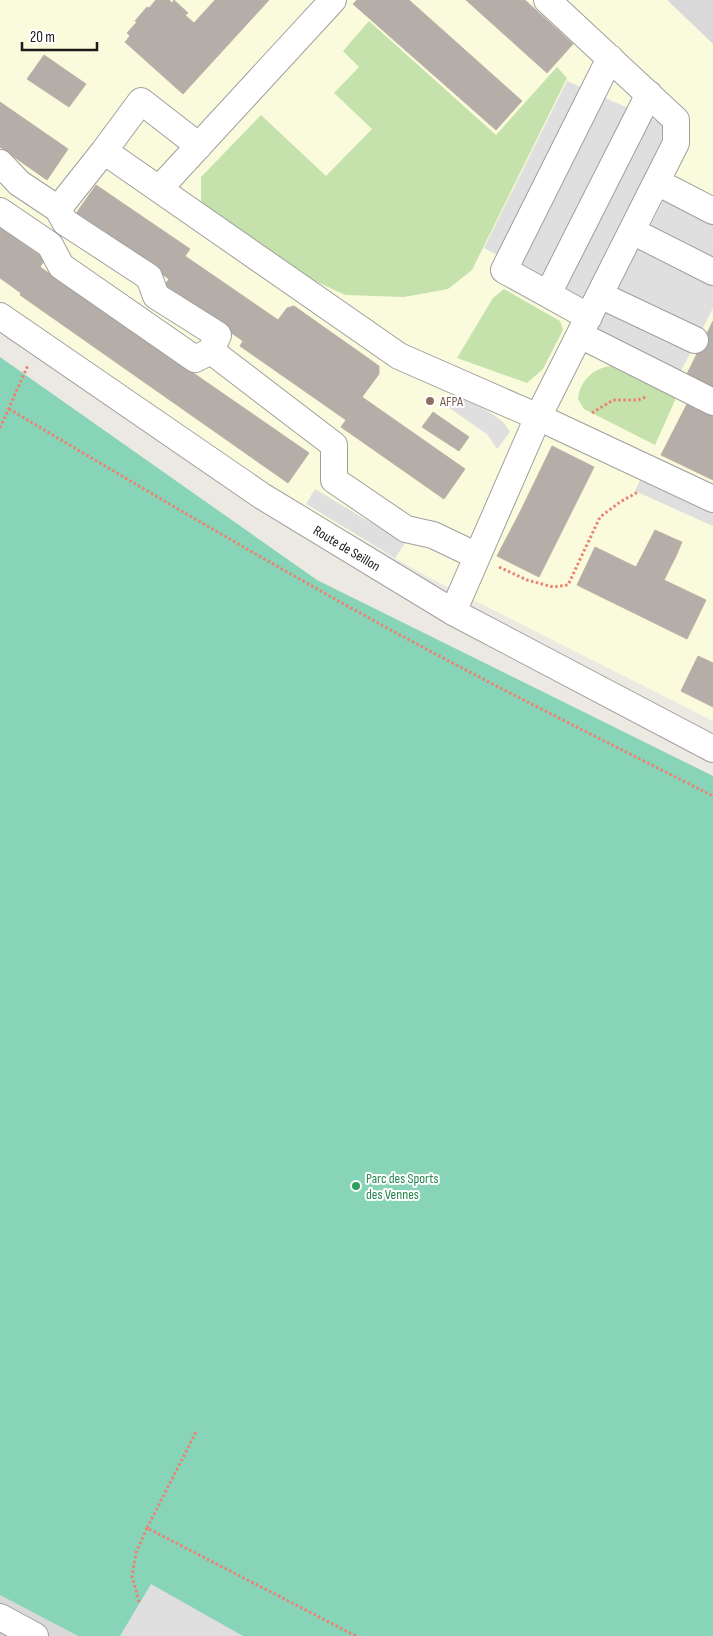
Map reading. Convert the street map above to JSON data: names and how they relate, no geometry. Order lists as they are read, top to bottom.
{
  "streets": {
    "street": ["Route de Seillon"]
  },
  "places": ["AFPA", "Parc des Sports des Vennes"],
  "scale_bar": "20 m"
}
